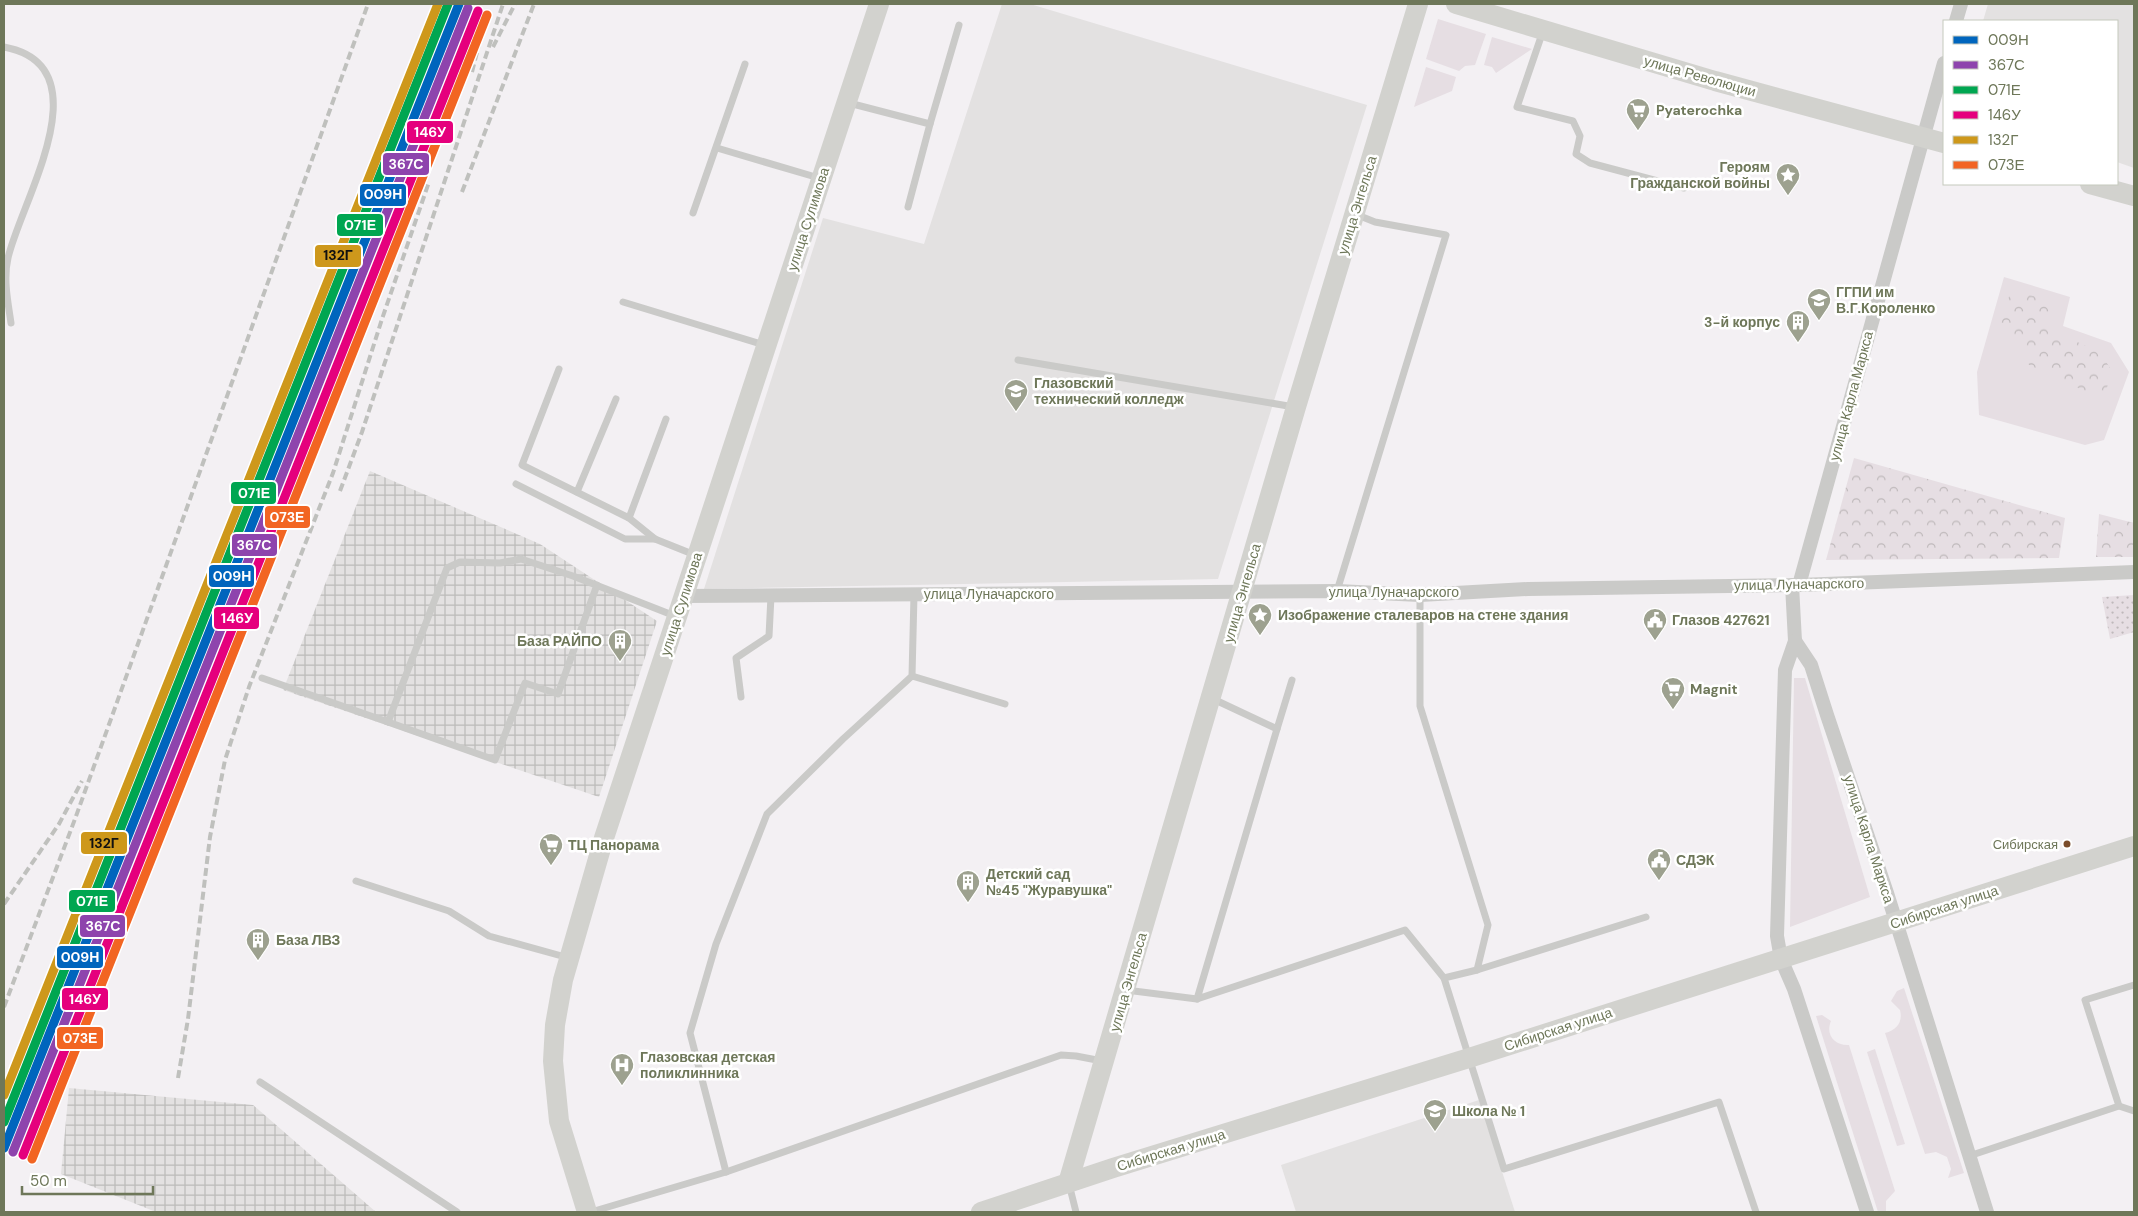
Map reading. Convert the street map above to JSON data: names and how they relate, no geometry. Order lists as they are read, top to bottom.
{
  "streets": {
    "main road": [
      "улица Революции",
      "улица Энгельса",
      "улица Сулимова",
      "Сибирская улица"
    ],
    "street": ["улица Карла Маркса", "улица Луначарского"]
  },
  "crossings": [
    ["улица Революции", "улица Карла Маркса"],
    ["улица Энгельса", "улица Луначарского"],
    ["улица Энгельса", "Сибирская улица"],
    ["улица Сулимова", "улица Луначарского"],
    ["улица Карла Маркса", "улица Луначарского"],
    ["улица Карла Маркса", "Сибирская улица"]
  ],
  "places": {
    "supermarket": ["Pyaterochka", "Magnit", "ТЦ Панорама"],
    "place": ["Героям Гражданской войны", "Изображение сталеваров на стене здания"],
    "school or university": ["ГГПИ им В.Г.Короленко", "Глазовский технический колледж", "Школа № 1"],
    "building": [
      "3-й корпус",
      "База РАЙПО",
      "Детский сад №45 \"Журавушка\"",
      "База ЛВЗ"
    ],
    "public building": ["Глазов 427621", "СДЭК"],
    "other": ["Сибирская"],
    "hospital": ["Глазовская детская поликлинника"]
  },
  "lines": [
    "transit line 009Н",
    "transit line 071Е",
    "transit line 132Г",
    "transit line 367С",
    "transit line 146У",
    "transit line 073Е"
  ],
  "legend": [
    "009Н",
    "367С",
    "071Е",
    "146У",
    "132Г",
    "073Е"
  ],
  "scale_bar": "50 m"
}
